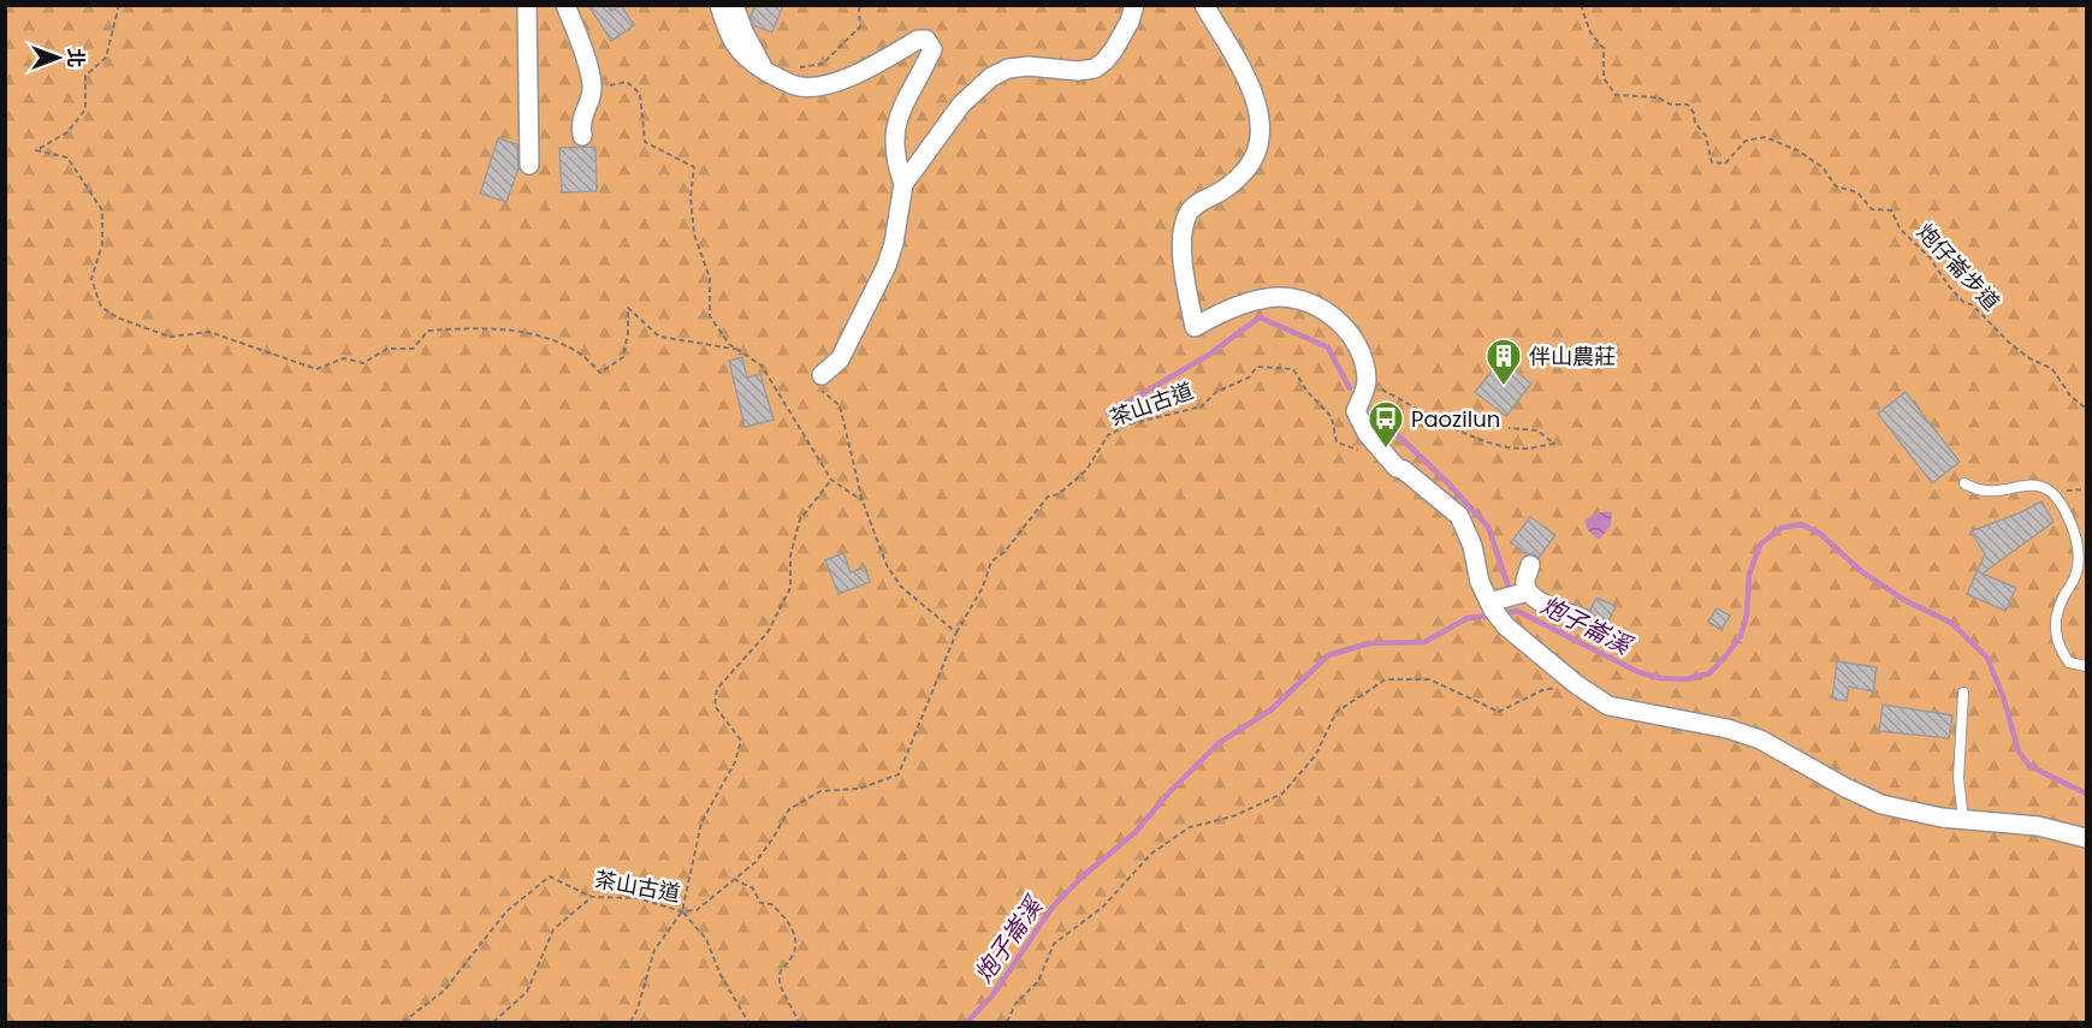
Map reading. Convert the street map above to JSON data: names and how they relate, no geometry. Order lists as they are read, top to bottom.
{
  "streets": {
    "path": ["炮仔崙步道", "茶山古道"]
  },
  "water": ["炮子崙溪"],
  "places": {
    "building": ["伴山農莊"],
    "bus stop": ["Paozilun"]
  },
  "north": "right"
}
